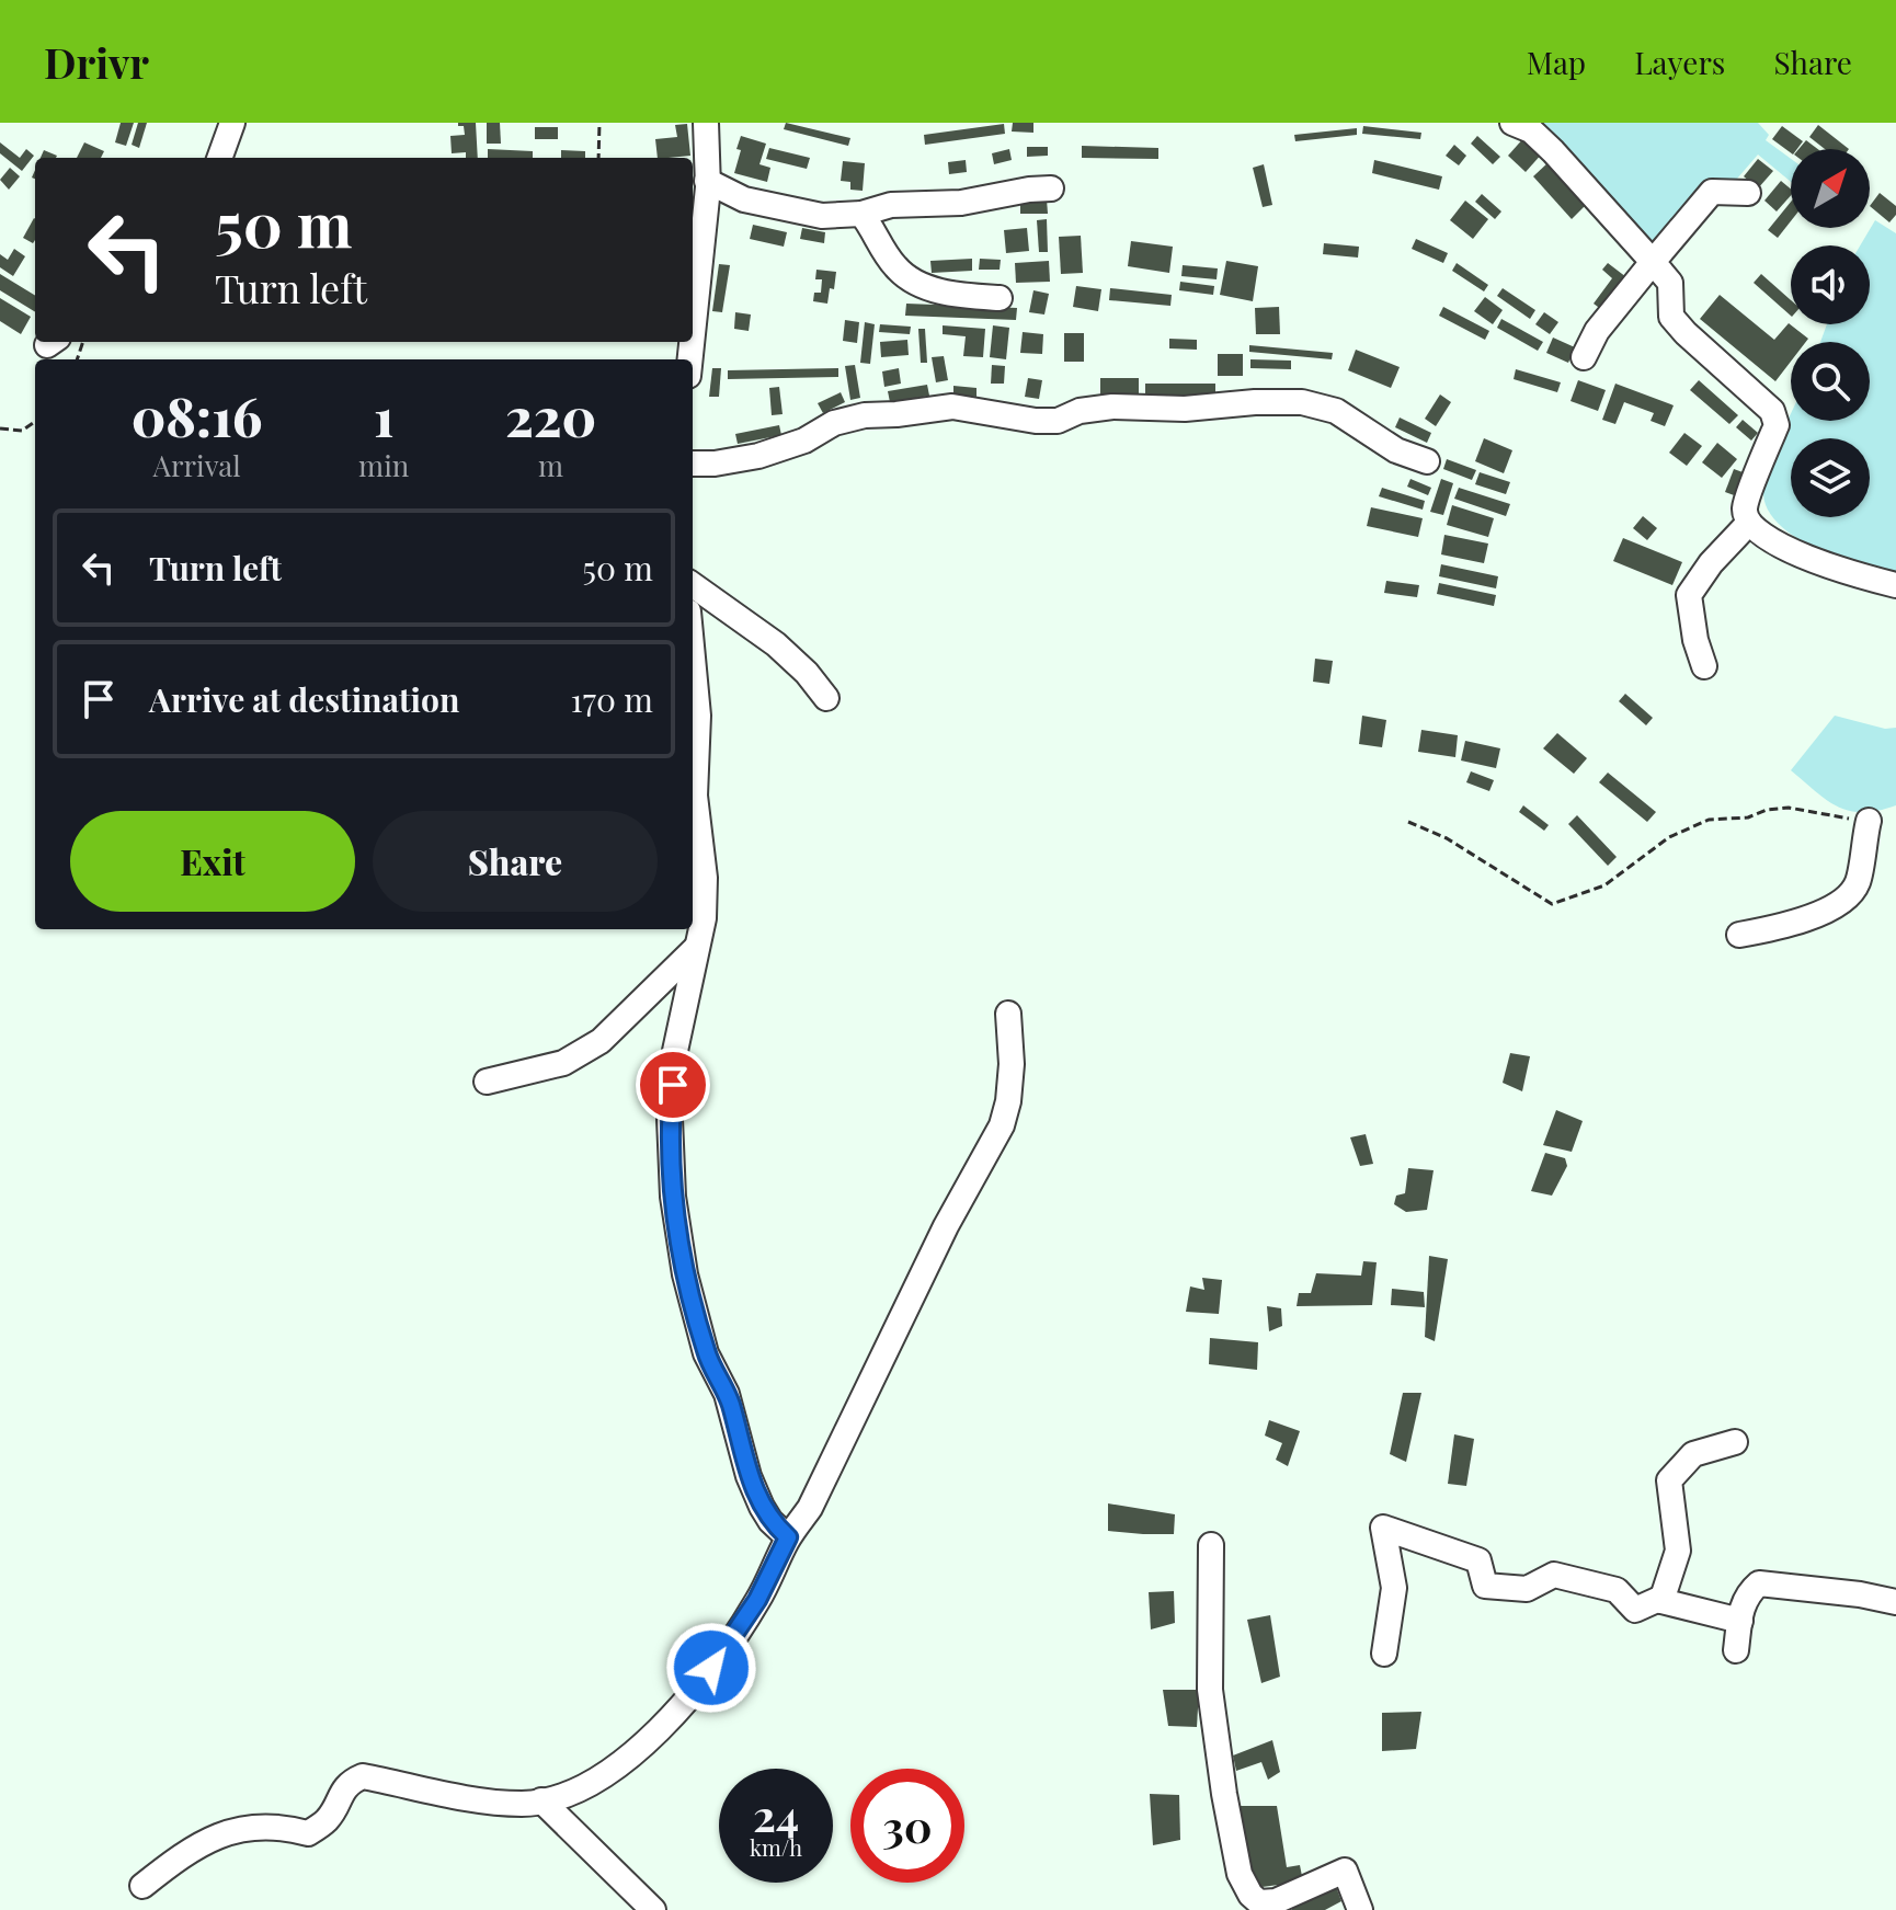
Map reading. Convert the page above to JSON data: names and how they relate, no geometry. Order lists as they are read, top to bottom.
{
  "north": "top right",
  "page": {
    "header": "Drivr",
    "nav": ["Map", "Layers", "Share"],
    "turn": ["50 m", "Turn left"],
    "eta": [
      "08:16",
      "Arrival",
      "1",
      "min",
      "220",
      "m"
    ],
    "list": [
      {
        "name": "Turn left",
        "value": "50 m"
      },
      {
        "name": "Arrive at destination",
        "value": "170 m"
      }
    ],
    "buttons": ["Exit", "Share"],
    "speed": "24 km/h",
    "limit": "30"
  }
}
